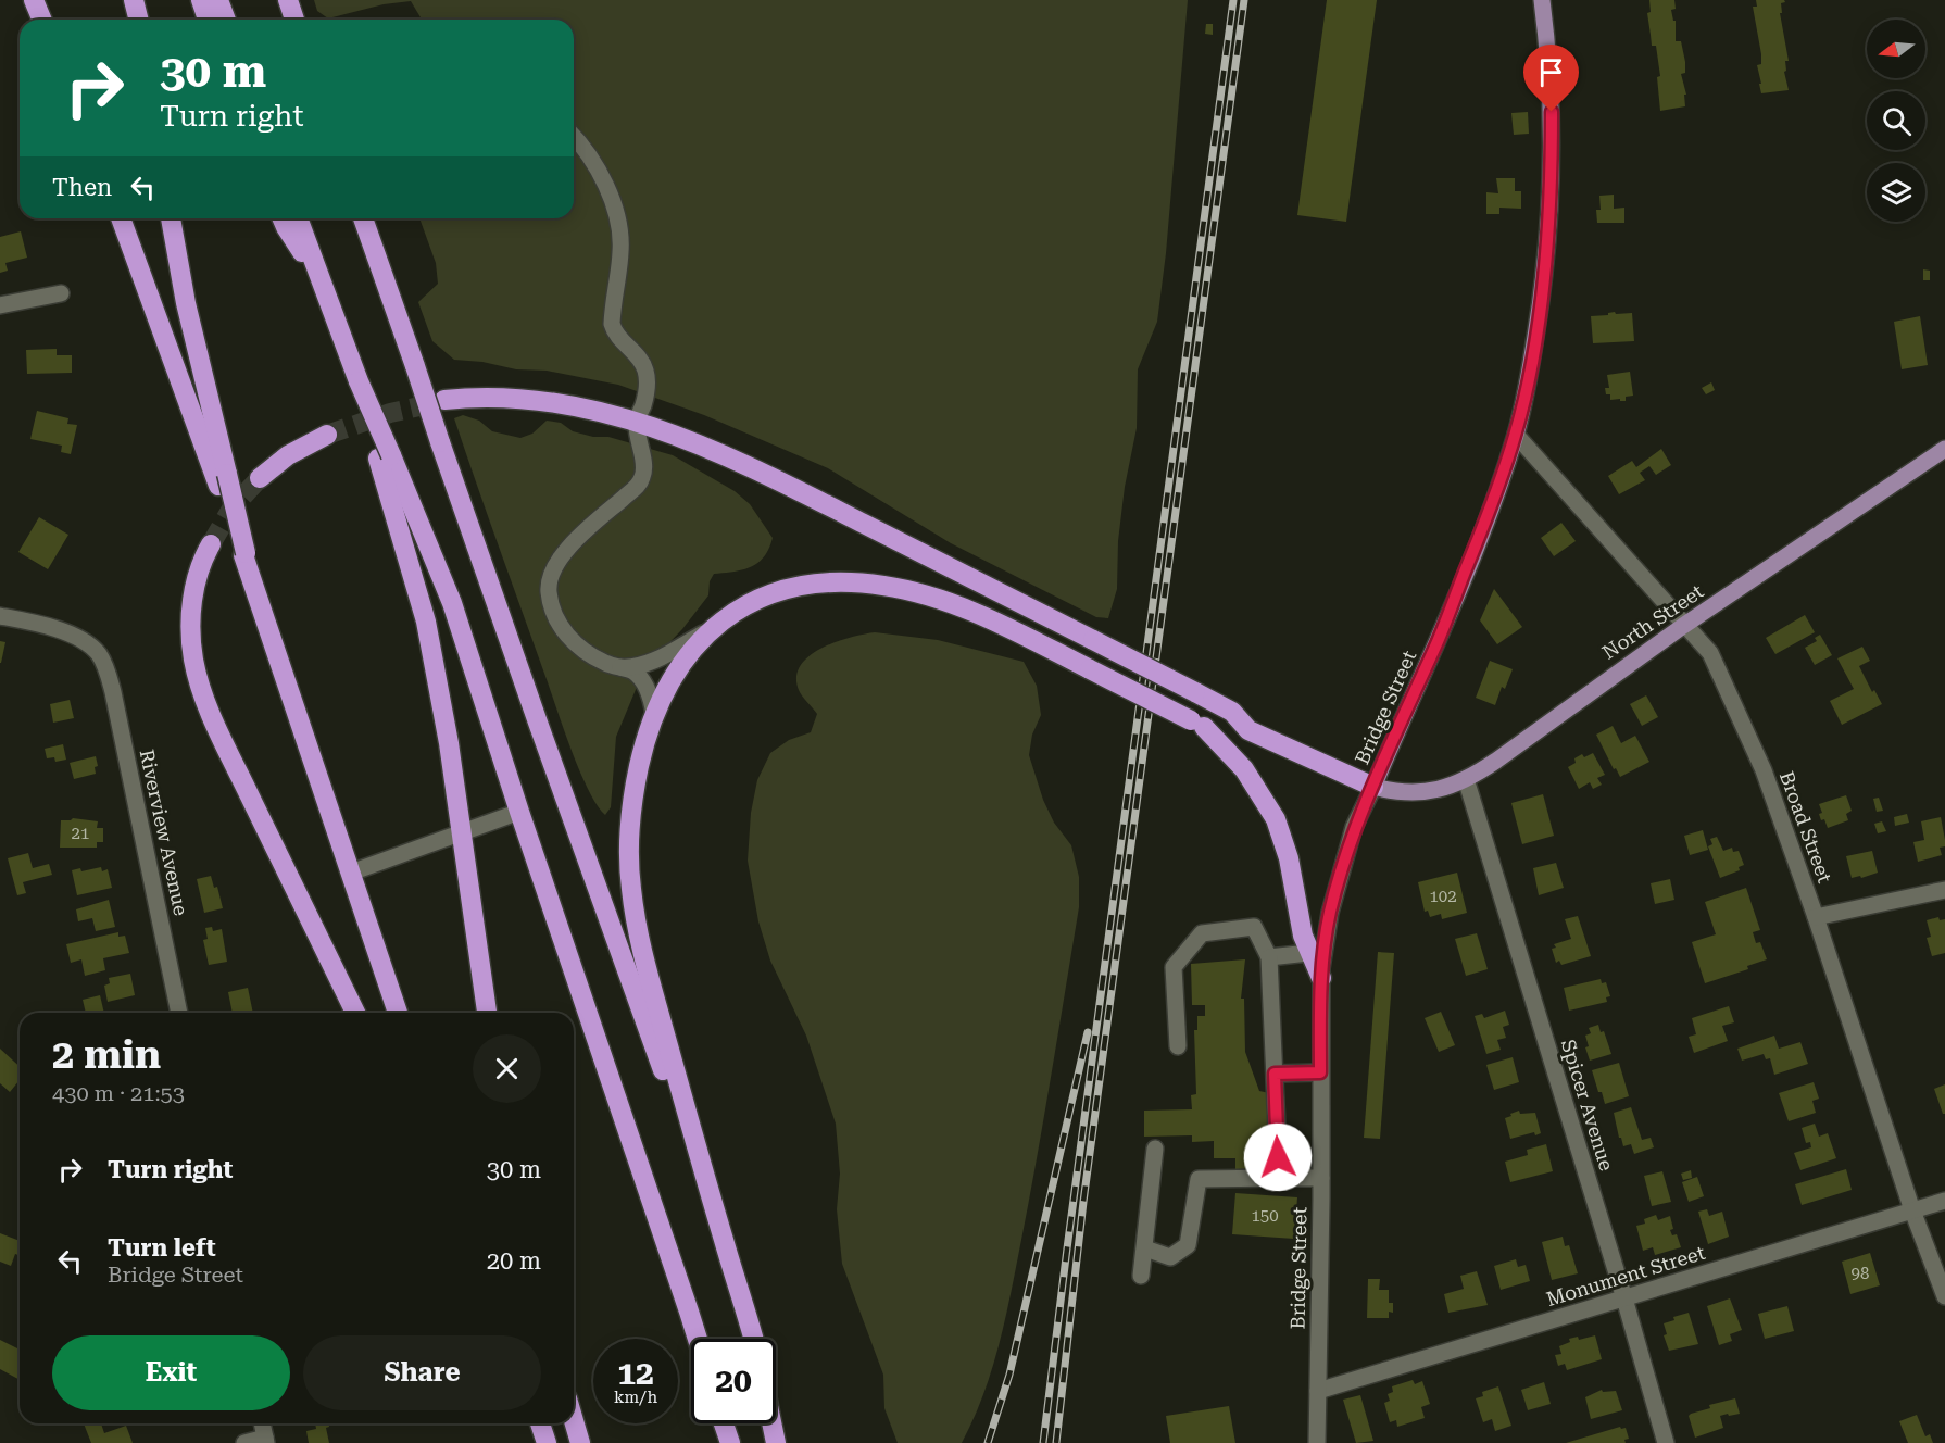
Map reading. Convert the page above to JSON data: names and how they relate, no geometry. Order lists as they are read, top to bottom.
{
  "streets": {
    "main road": ["North Street", "Bridge Street"],
    "street": [
      "Broad Street",
      "Riverview Avenue",
      "Spicer Avenue",
      "Monument Street"
    ]
  },
  "crossings": [
    ["North Street", "Bridge Street"],
    ["North Street", "Broad Street"],
    ["North Street", "Spicer Avenue"],
    ["Bridge Street", "Broad Street"],
    ["Bridge Street", "Monument Street"],
    ["Broad Street", "Monument Street"],
    ["Spicer Avenue", "Monument Street"]
  ],
  "house_numbers": [
    "21",
    "102",
    "150",
    "98"
  ],
  "north": "left",
  "page": {
    "turn": ["30 m", "Turn right"],
    "then": "Then",
    "heading": ["2 min", "430 m · 21:53"],
    "list": [
      {
        "name": "Turn right",
        "value": "30 m"
      },
      {
        "name": "Turn left",
        "note": "Bridge Street",
        "value": "20 m"
      }
    ],
    "buttons": ["Exit", "Share"],
    "speed": "12 km/h",
    "limit": "20"
  }
}
